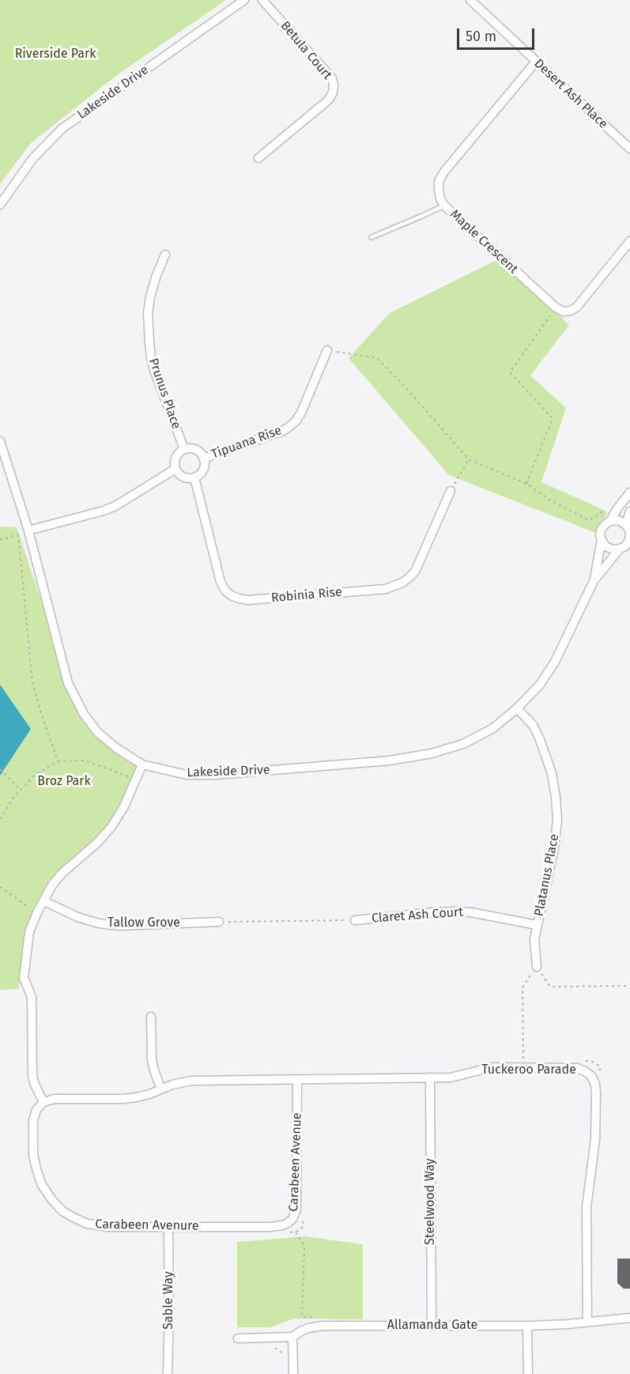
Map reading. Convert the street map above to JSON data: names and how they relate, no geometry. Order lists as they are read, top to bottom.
{
  "streets": {
    "street": [
      "Betula Court",
      "Lakeside Drive",
      "Desert Ash Place",
      "Maple Crescent",
      "Prunus Place",
      "Tipuana Rise",
      "Robinia Rise",
      "Platanus Place",
      "Claret Ash Court",
      "Tallow Grove",
      "Tuckeroo Parade",
      "Carabeen Avenue",
      "Steelwood Way",
      "Carabeen Avenure",
      "Sable Way",
      "Allamanda Gate"
    ]
  },
  "crossings": [
    ["Lakeside Drive", "Platanus Place"],
    ["Desert Ash Place", "Maple Crescent"],
    ["Prunus Place", "Tipuana Rise"],
    ["Prunus Place", "Robinia Rise"],
    ["Tipuana Rise", "Robinia Rise"],
    ["Platanus Place", "Claret Ash Court"],
    ["Tuckeroo Parade", "Carabeen Avenue"],
    ["Tuckeroo Parade", "Steelwood Way"],
    ["Tuckeroo Parade", "Carabeen Avenure"],
    ["Tuckeroo Parade", "Allamanda Gate"],
    ["Carabeen Avenue", "Carabeen Avenure"],
    ["Steelwood Way", "Allamanda Gate"],
    ["Carabeen Avenure", "Sable Way"]
  ],
  "parks": ["Riverside Park", "Broz Park"],
  "scale_bar": "50 m"
}
